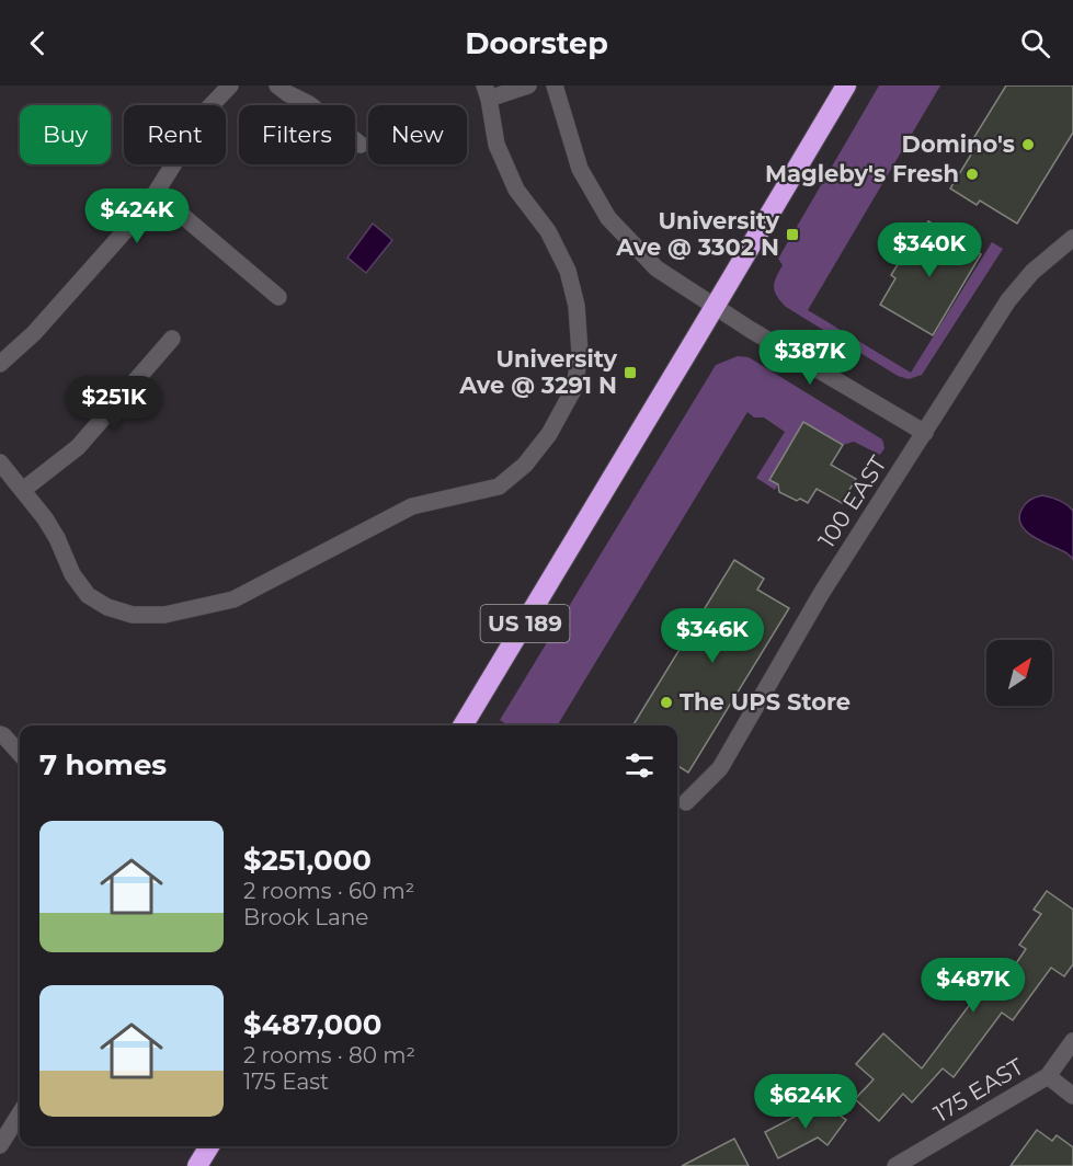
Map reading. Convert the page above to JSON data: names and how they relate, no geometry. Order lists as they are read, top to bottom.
{
  "streets": {
    "highway": ["US 189"],
    "street": ["100 EAST", "175 EAST"]
  },
  "places": {
    "other": ["Domino's", "Magleby's Fresh", "The UPS Store"],
    "transit": ["University Ave @ 3302 N", "University Ave @ 3291 N"]
  },
  "north": "top right",
  "page": {
    "header": "Doorstep",
    "chip": [
      "Buy",
      "Rent",
      "Filters",
      "New"
    ],
    "price": [
      "$424K",
      "$340K",
      "$387K",
      "$251K",
      "$346K",
      "$487K",
      "$624K"
    ],
    "heading": "7 homes",
    "list": [
      {
        "name": "$251,000",
        "note": "2 rooms · 60 m² · Brook Lane"
      },
      {
        "name": "$487,000",
        "note": "2 rooms · 80 m² · 175 East"
      }
    ]
  }
}
